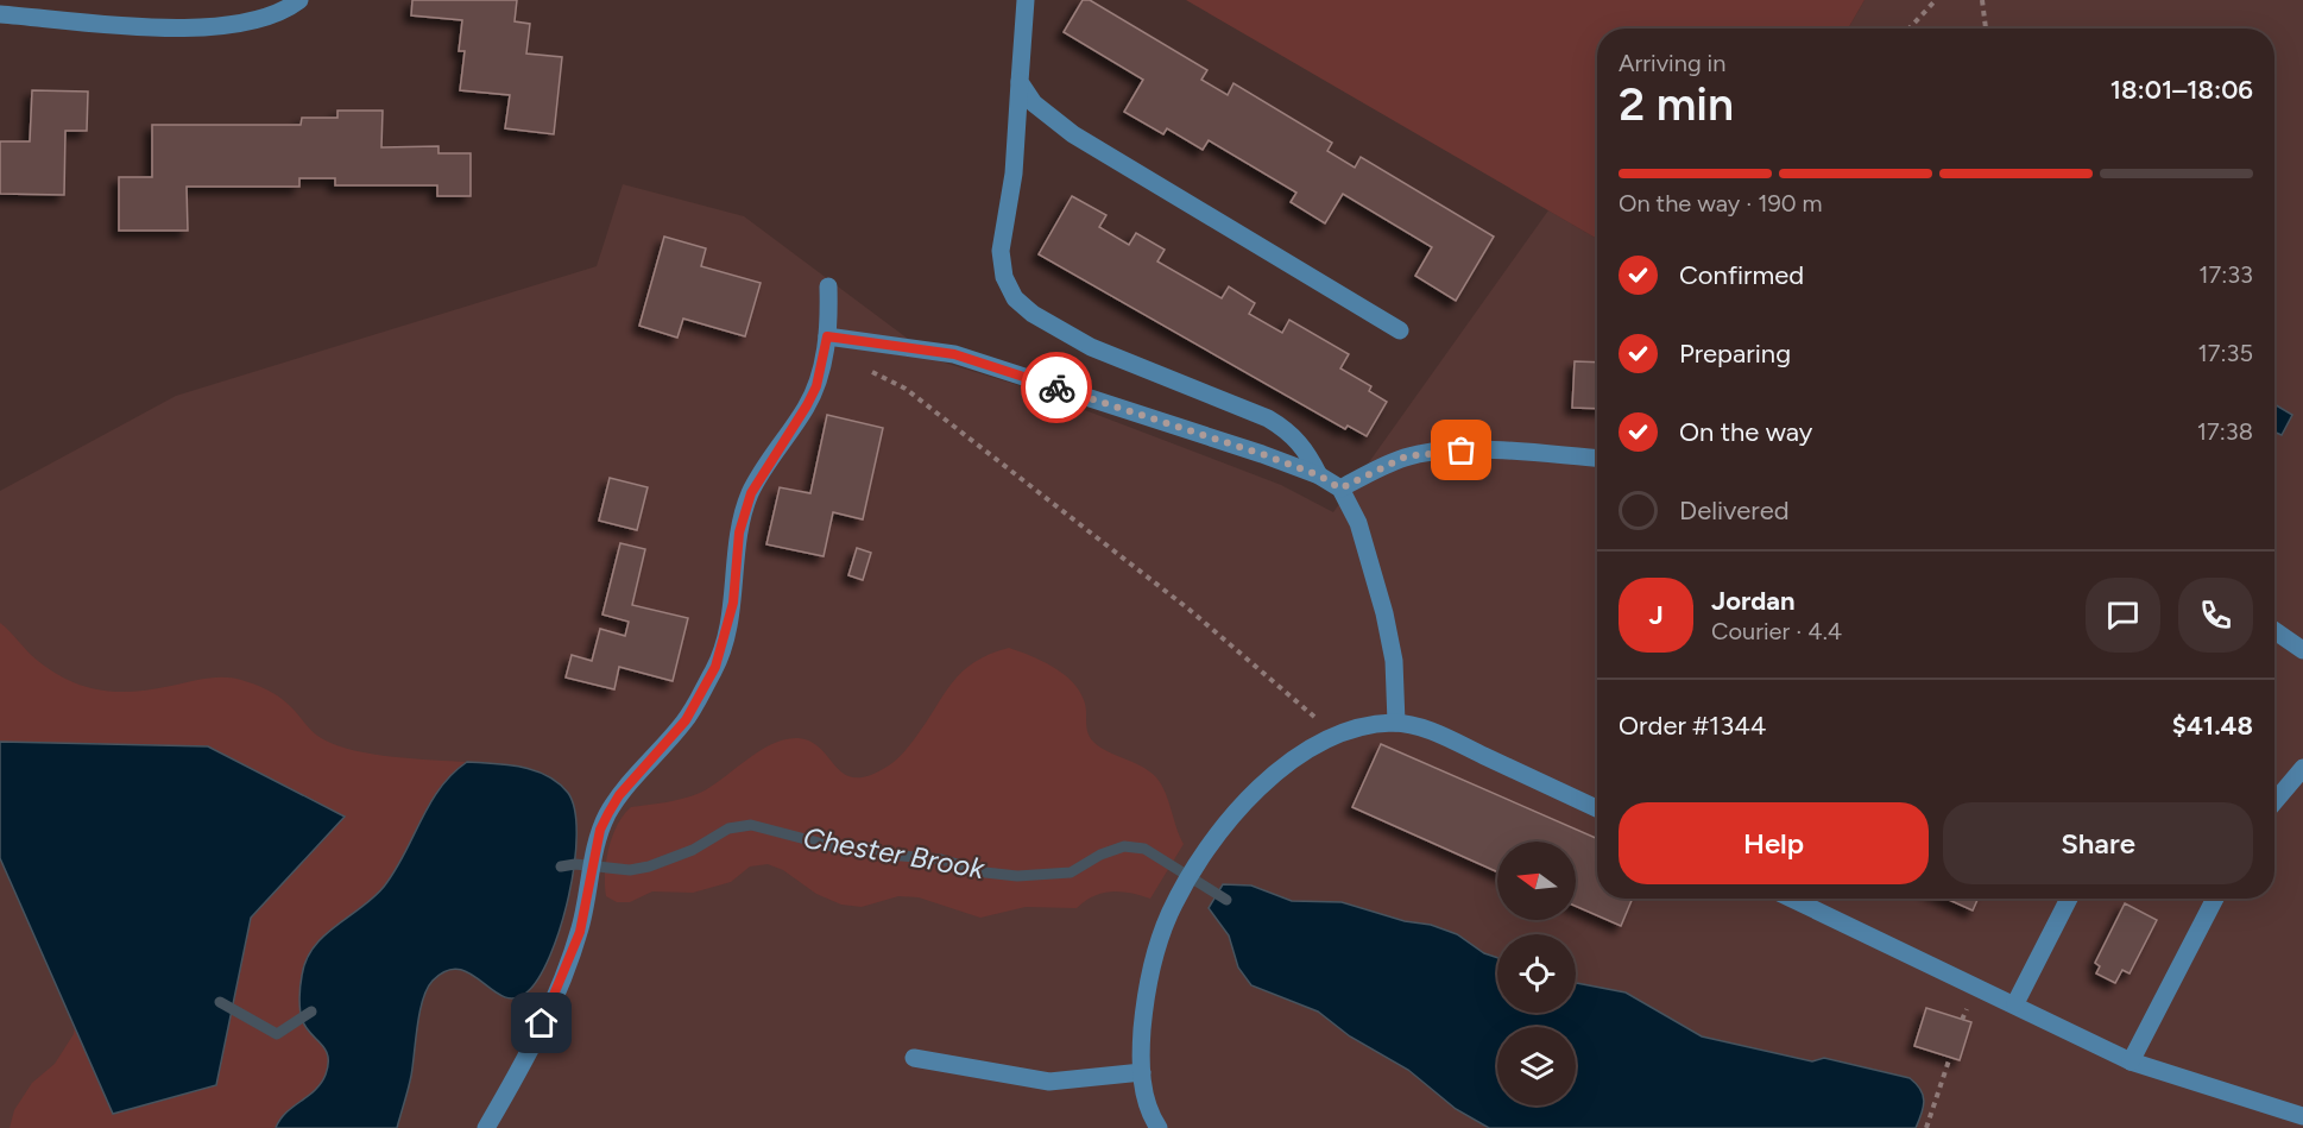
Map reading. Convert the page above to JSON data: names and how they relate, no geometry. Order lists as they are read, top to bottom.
{
  "water": ["Chester Brook"],
  "north": "left",
  "page": {
    "heading": ["2 min", "Arriving in", "18:01–18:06"],
    "panel": [
      "Jordan",
      "Courier · 4.4",
      "Order #1344",
      "$41.48"
    ],
    "bar": "On the way · 190 m",
    "list": [
      ["Confirmed", "17:33"],
      ["Preparing", "17:35"],
      ["On the way", "17:38"],
      "Delivered"
    ],
    "round": "J",
    "buttons": ["Help", "Share"]
  }
}
